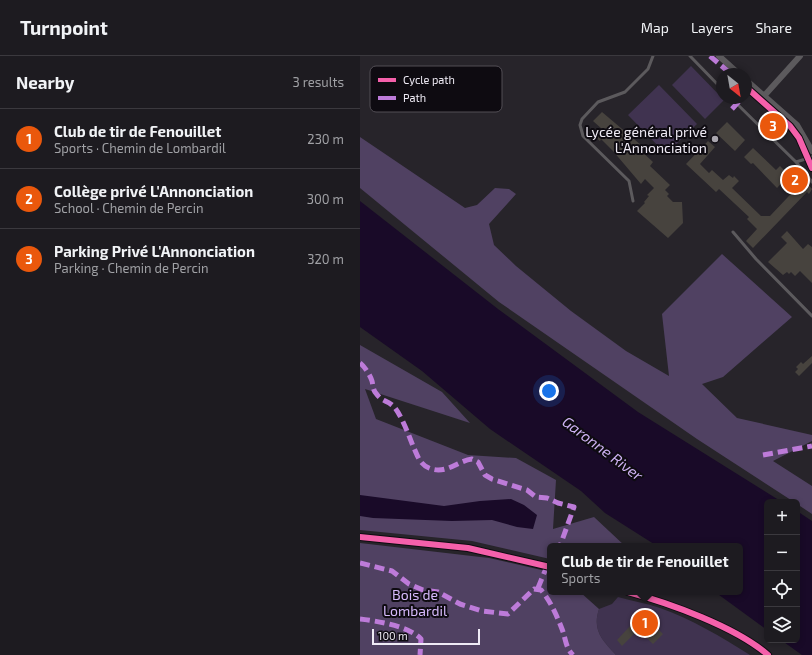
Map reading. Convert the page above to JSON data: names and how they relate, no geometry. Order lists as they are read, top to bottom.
{
  "water": ["Garonne River"],
  "parks": ["Bois de Lombardil"],
  "places": ["Lycée général privé L'Annonciation"],
  "legend": ["Cycle path", "Path"],
  "scale_bar": "100 m",
  "north": "bottom right",
  "page": {
    "header": "Turnpoint",
    "nav": ["Map", "Layers", "Share"],
    "heading": ["Nearby", "3 results"],
    "list": [
      {
        "mark": "1",
        "name": "Club de tir de Fenouillet",
        "note": "Sports · Chemin de Lombardil",
        "value": "230 m"
      },
      {
        "mark": "2",
        "name": "Collège privé L'Annonciation",
        "note": "School · Chemin de Percin",
        "value": "300 m"
      },
      {
        "mark": "3",
        "name": "Parking Privé L'Annonciation",
        "note": "Parking · Chemin de Percin",
        "value": "320 m"
      }
    ],
    "pins": ["3", "2", "1"],
    "map_buttons": ["+", "−"],
    "popup": ["Club de tir de Fenouillet", "Sports"],
    "scale": "100 m"
  }
}
